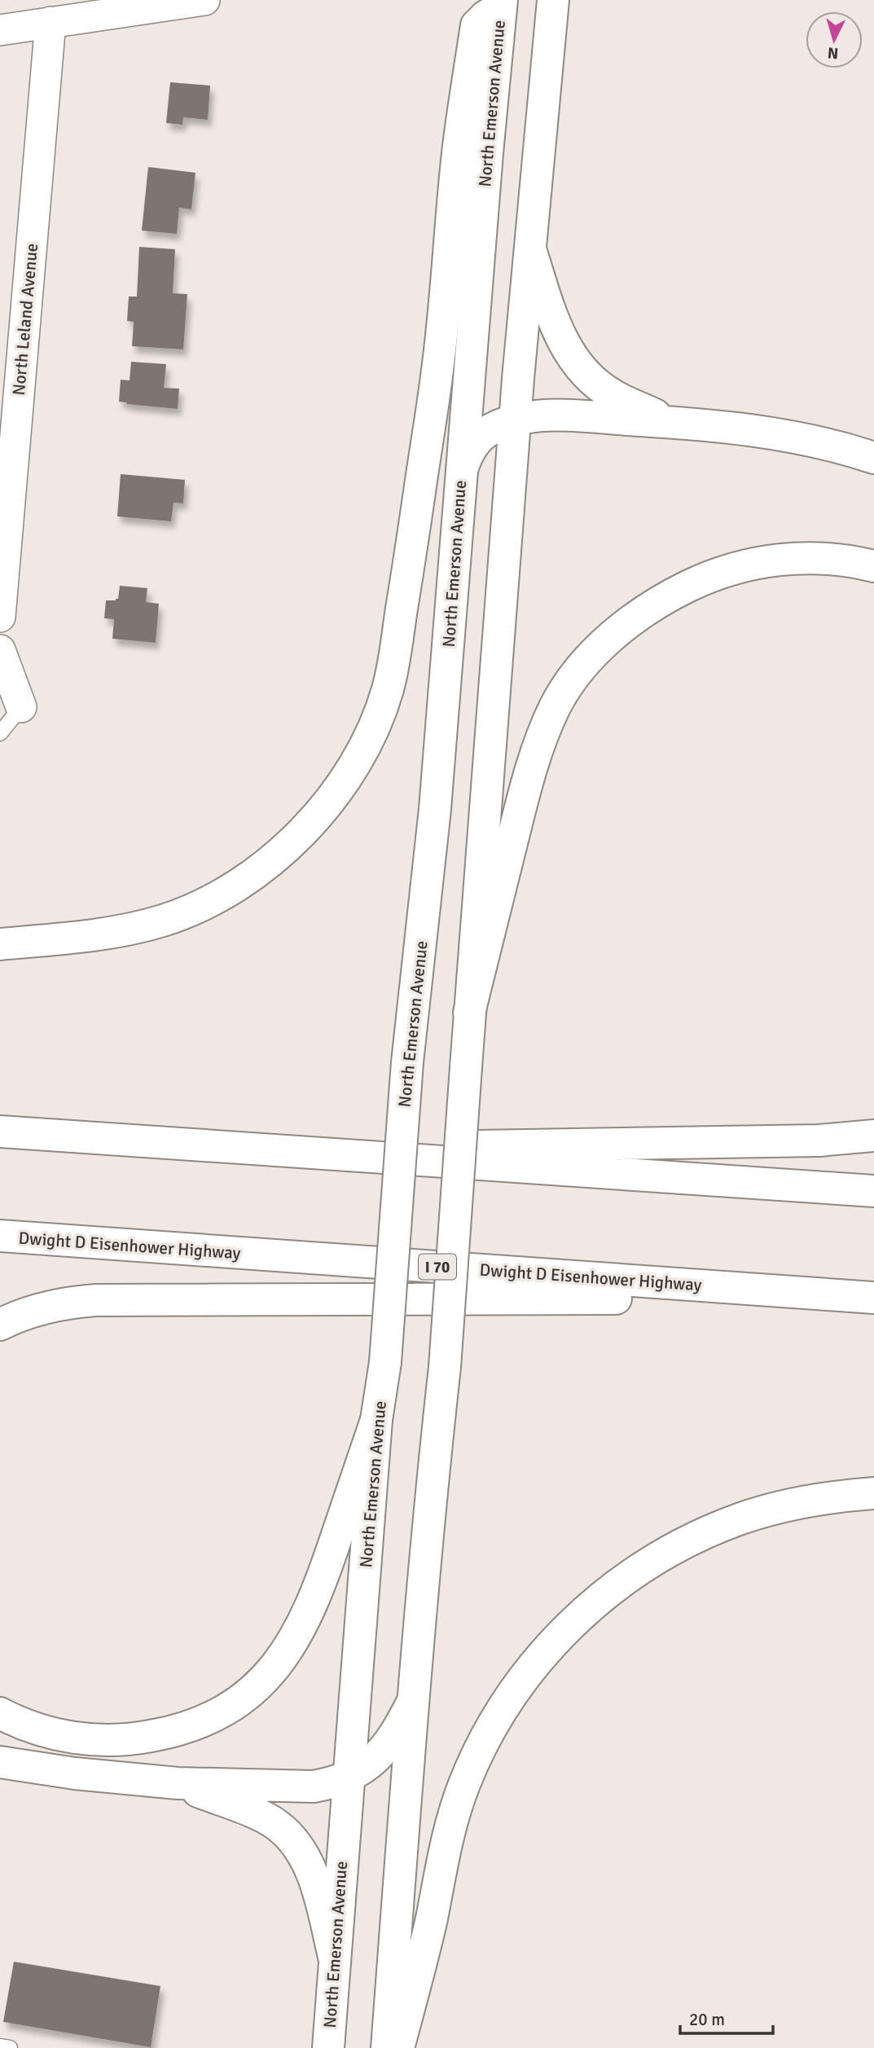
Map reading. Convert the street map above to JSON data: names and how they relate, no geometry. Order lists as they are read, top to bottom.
{
  "streets": {
    "main road": ["North Emerson Avenue", "Dwight D Eisenhower Highway", "I 70"],
    "street": ["North Leland Avenue"]
  },
  "scale_bar": "20 m",
  "north": "bottom"
}
